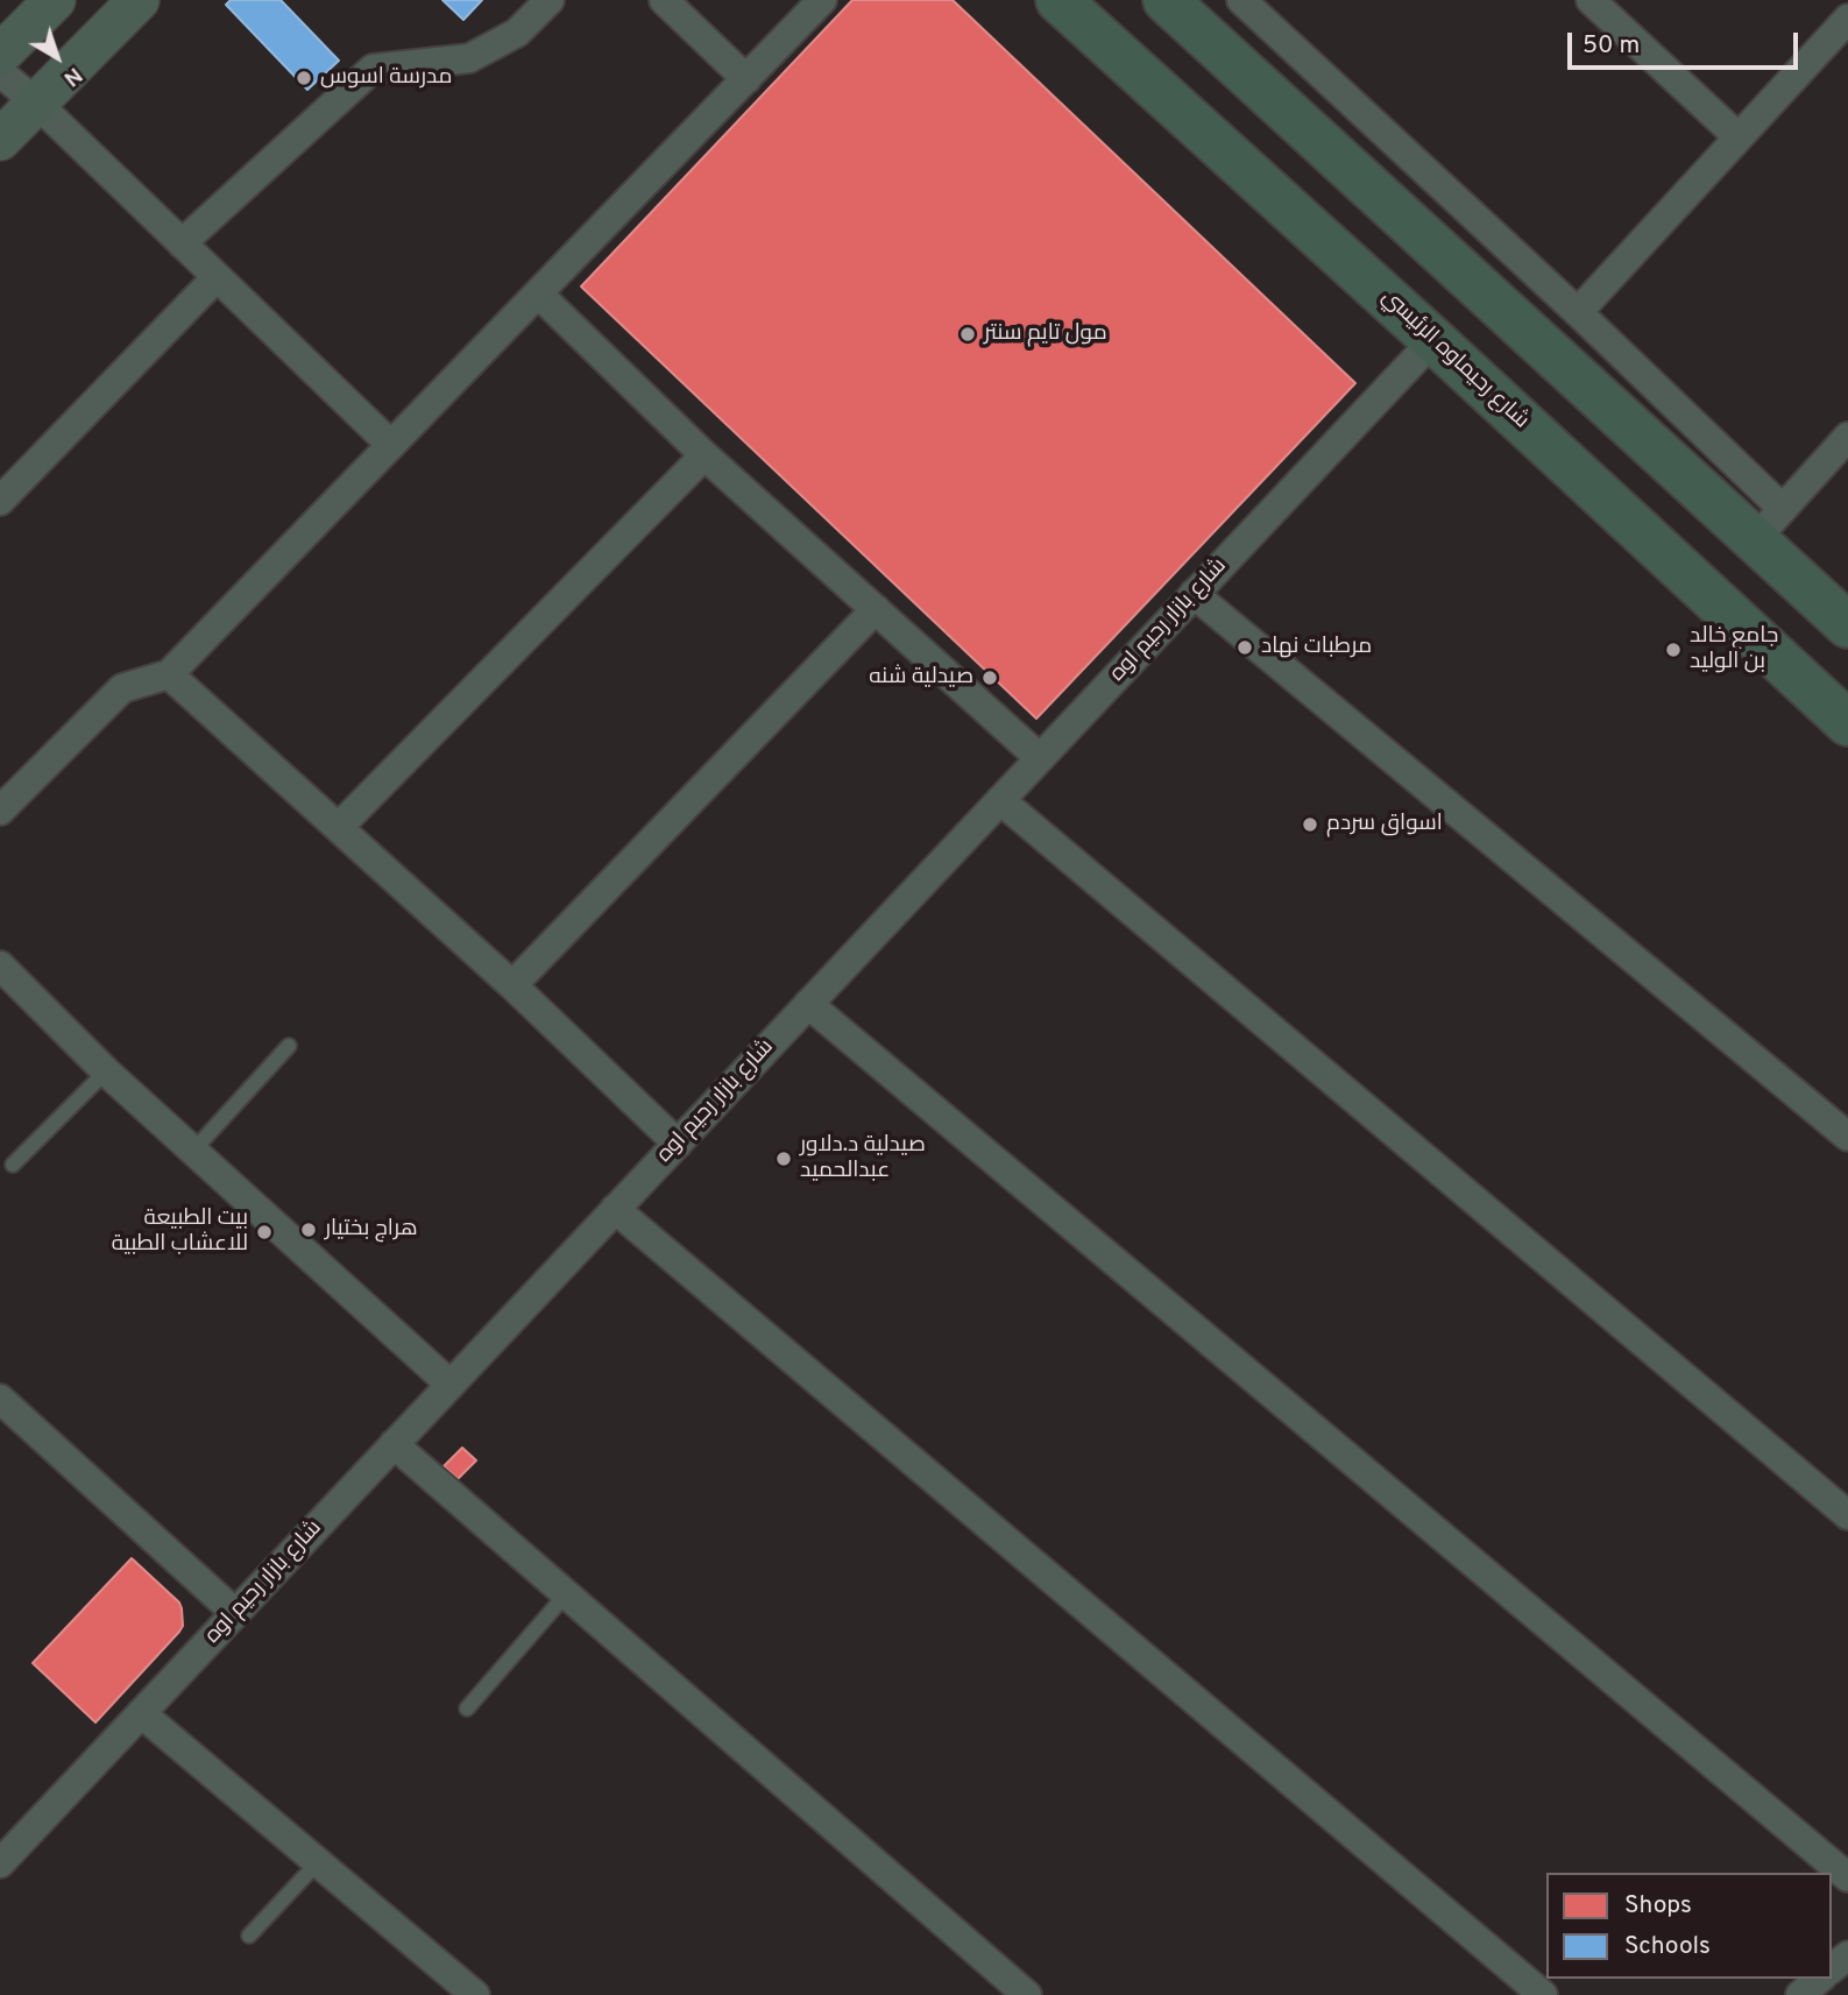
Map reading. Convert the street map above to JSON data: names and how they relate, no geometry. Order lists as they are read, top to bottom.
{
  "streets": {
    "main road": ["شارع رحيماوه الرئيسي"],
    "street": ["شارع بازار رحيم اوه"]
  },
  "crossings": [
    ["شارع رحيماوه الرئيسي", "شارع بازار رحيم اوه"]
  ],
  "places": [
    "مدرسة اسوس",
    "مول تايم سنتر",
    "مرطبات نهاد",
    "جامع خالد بن الوليد",
    "صيدلية شنه",
    "اسواق سردم",
    "صيدلية د.دلاور عبدالحميد",
    "هراج بختيار",
    "بيت الطبيعة للاعشاب الطبية"
  ],
  "legend": ["Shops", "Schools"],
  "scale_bar": "50 m",
  "north": "bottom right"
}
